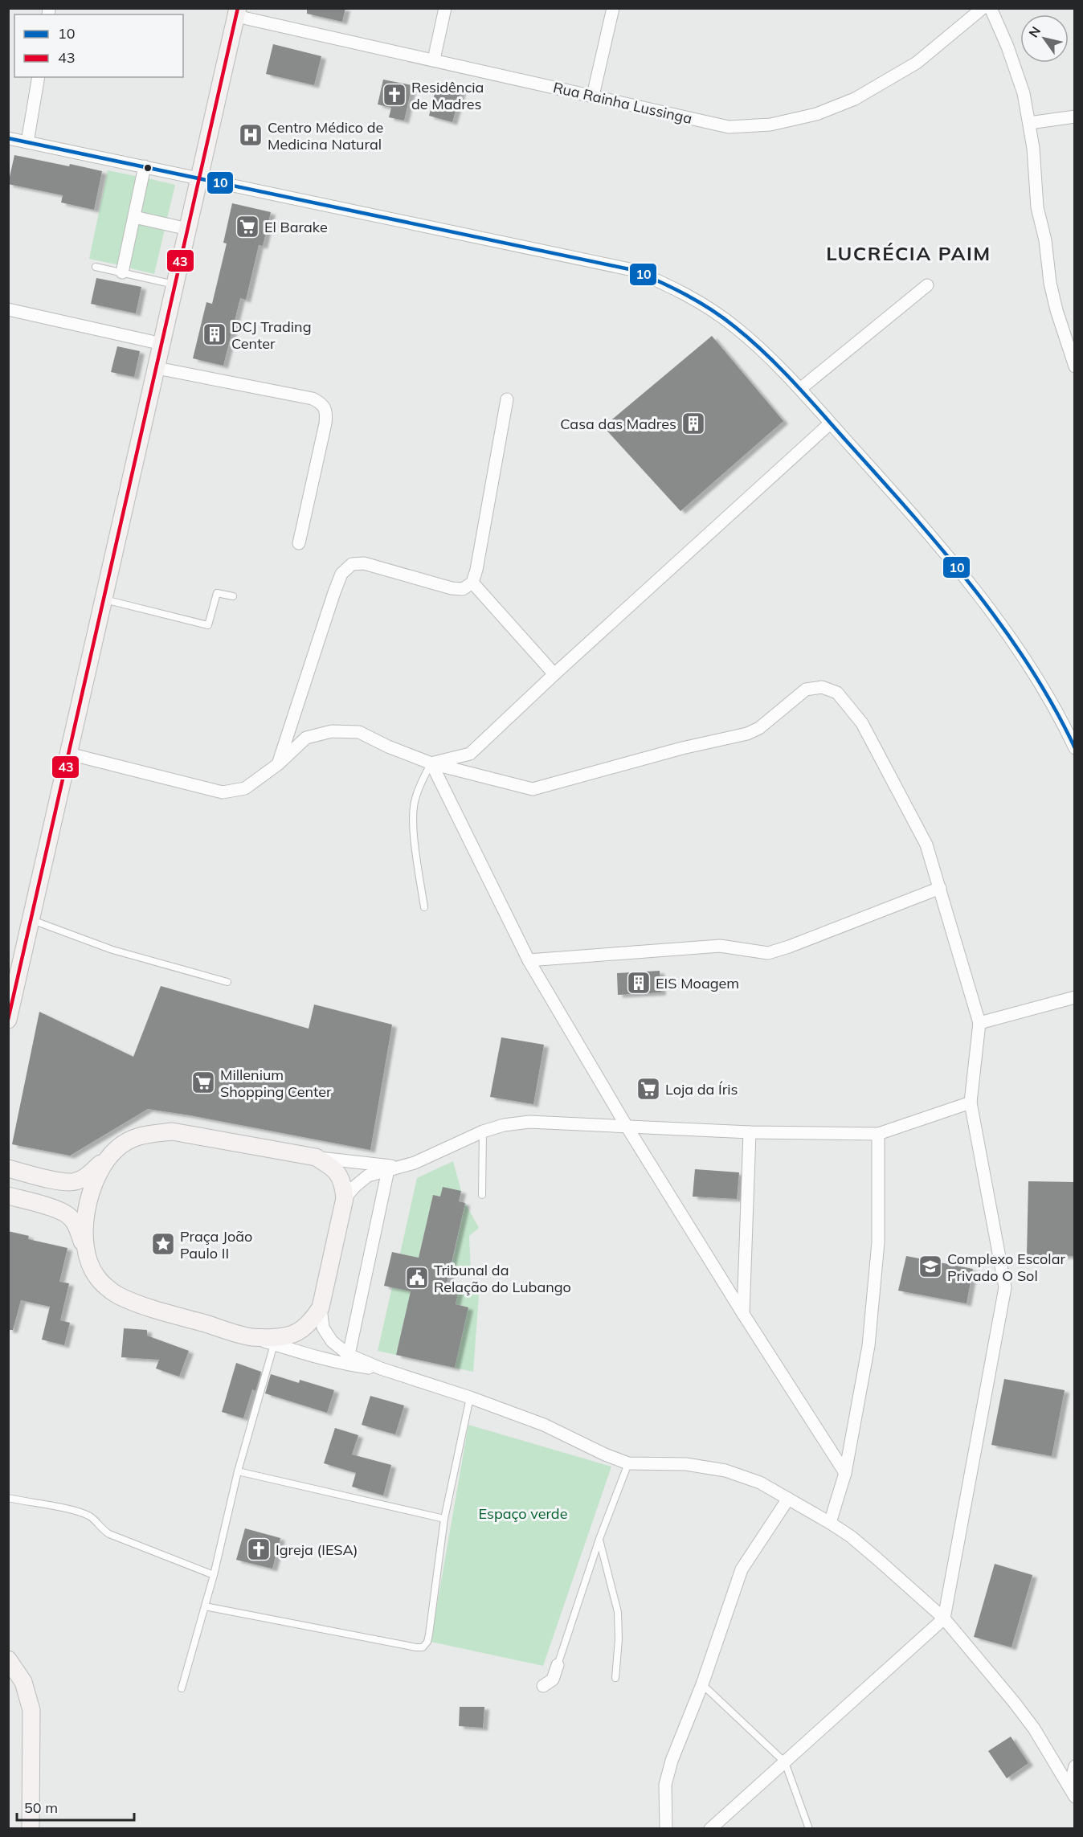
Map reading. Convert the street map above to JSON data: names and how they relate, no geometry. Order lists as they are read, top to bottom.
{
  "streets": {
    "street": ["Rua Rainha Lussinga"]
  },
  "districts": ["LUCRÉCIA PAIM"],
  "parks": ["Espaço verde"],
  "places": {
    "church": ["Residência de Madres", "Igreja (IESA)"],
    "hospital": ["Centro Médico de Medicina Natural"],
    "supermarket": ["El Barake", "Millenium Shopping Center", "Loja da Íris"],
    "building": ["DCJ Trading Center", "Casa das Madres", "EIS Moagem"],
    "place": ["Praça João Paulo II"],
    "school or university": ["Complexo Escolar Privado O Sol"],
    "public building": ["Tribunal da Relação do Lubango"]
  },
  "lines": ["transit line 43", "transit line 10"],
  "legend": ["10", "43"],
  "scale_bar": "50 m",
  "north": "top left"
}
